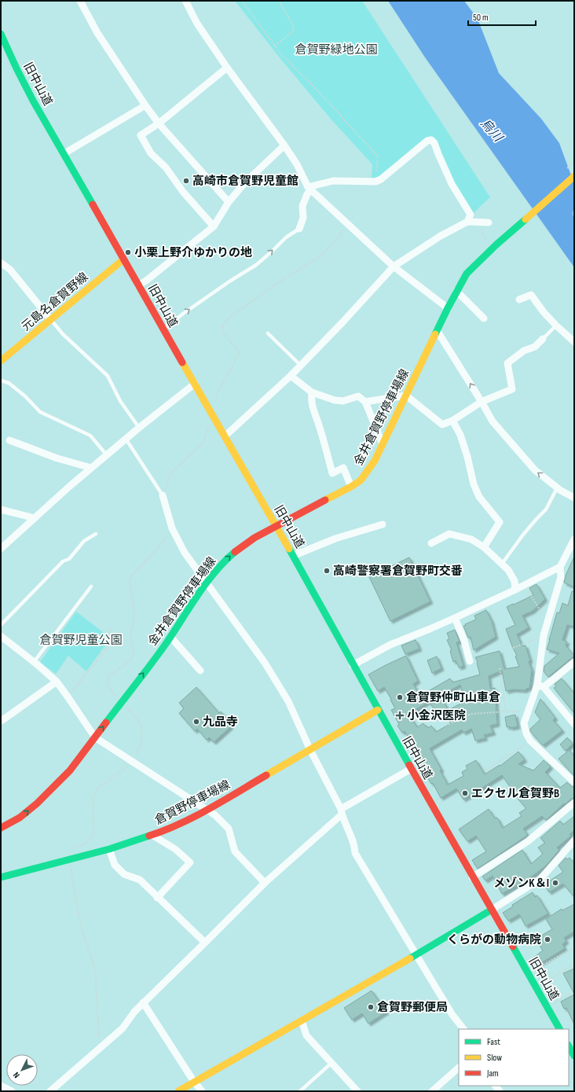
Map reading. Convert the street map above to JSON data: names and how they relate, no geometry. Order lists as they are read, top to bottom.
{
  "streets": {
    "main road": [
      "旧中山道",
      "元島名倉賀野線",
      "金井倉賀野停車場線",
      "倉賀野停車場線"
    ]
  },
  "crossings": [
    ["旧中山道", "元島名倉賀野線"],
    ["旧中山道", "金井倉賀野停車場線"],
    ["旧中山道", "倉賀野停車場線"]
  ],
  "one_way": ["金井倉賀野停車場線"],
  "water": ["烏川"],
  "parks": ["倉賀野緑地公園", "倉賀野児童公園"],
  "places": {
    "other": [
      "高崎市倉賀野児童館",
      "小栗上野介ゆかりの地",
      "高崎警察署倉賀野町交番",
      "倉賀野仲町山車倉",
      "九品寺",
      "エクセル倉賀野B",
      "メゾンK＆I",
      "くらがの動物病院",
      "倉賀野郵便局"
    ],
    "health": ["小金沢医院"]
  },
  "legend": ["Fast", "Slow", "Jam"],
  "scale_bar": "50 m",
  "north": "bottom left"
}
